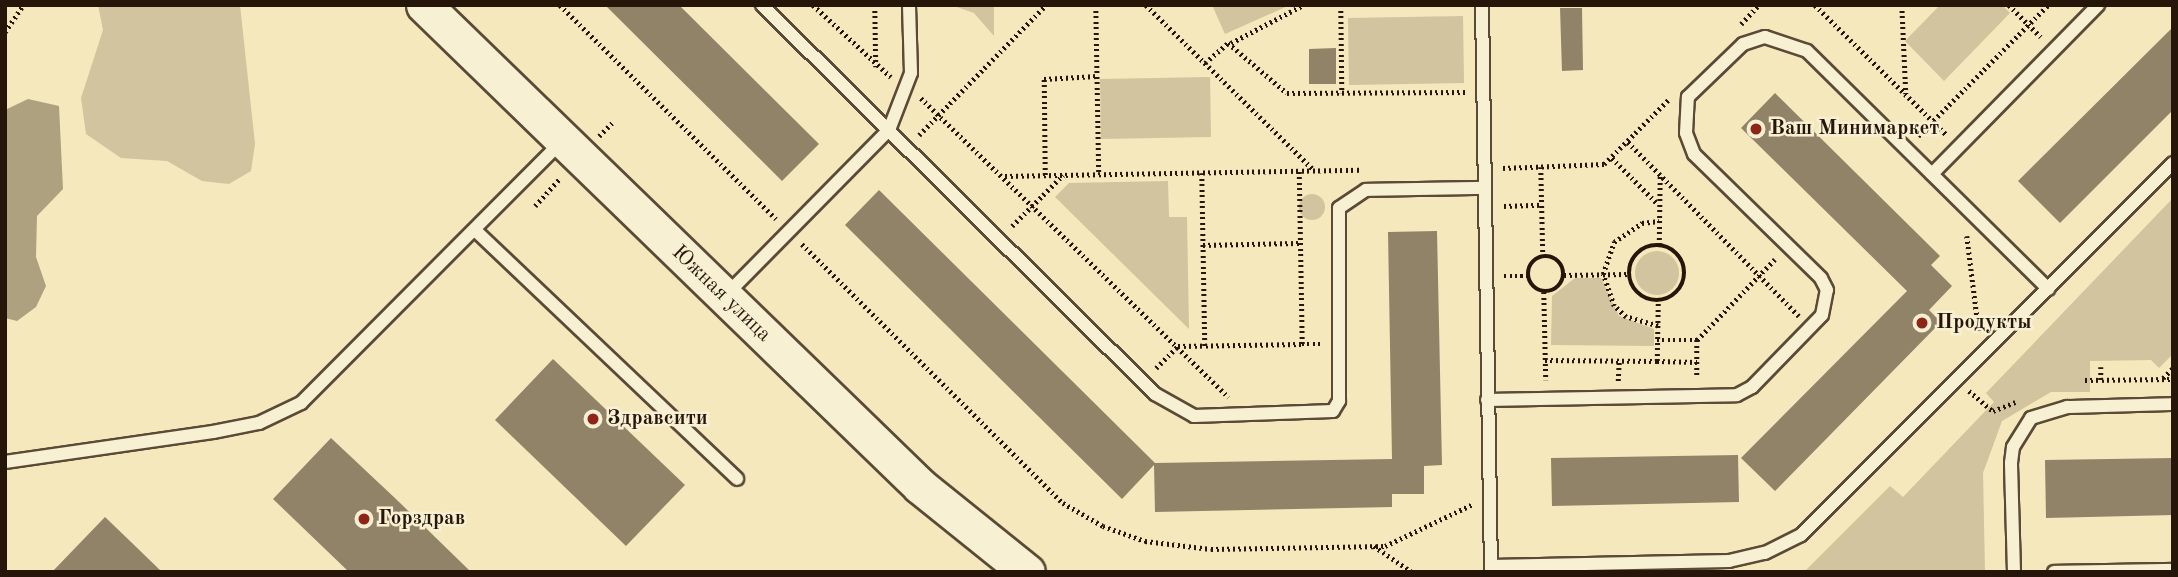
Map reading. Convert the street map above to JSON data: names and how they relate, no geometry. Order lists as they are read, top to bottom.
{
  "streets": {
    "street": ["Южная улица"]
  },
  "places": [
    "Ваш Минимаркет",
    "Продукты",
    "Здравсити",
    "Горздрав"
  ]
}
